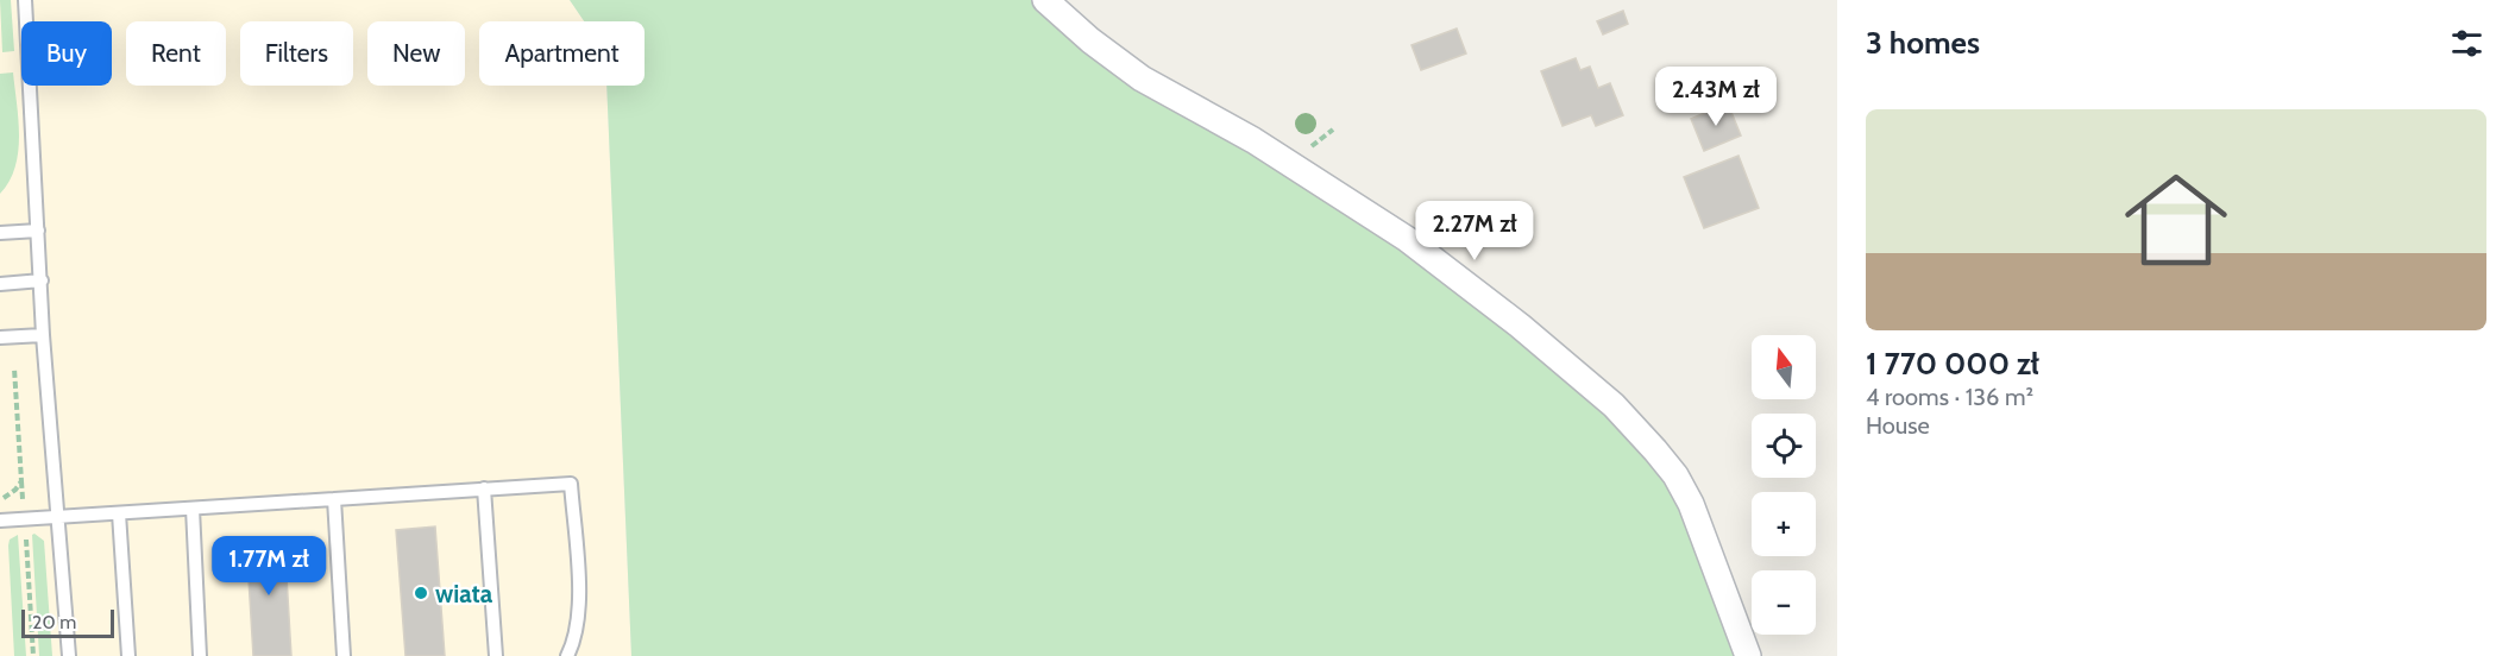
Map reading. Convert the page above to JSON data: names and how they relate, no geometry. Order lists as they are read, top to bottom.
{
  "places": ["wiata"],
  "scale_bar": "20 m",
  "north": "top",
  "page": {
    "heading": "3 homes",
    "chip": [
      "Buy",
      "Rent",
      "Filters",
      "New",
      "Apartment"
    ],
    "price": ["2.43M zł", "2.27M zł", "1.77M zł"],
    "list": [
      {
        "name": "1 770 000 zł",
        "note": "4 rooms · 136 m² · House"
      }
    ],
    "map_buttons": ["+", "−"],
    "scale": "20 m"
  }
}
